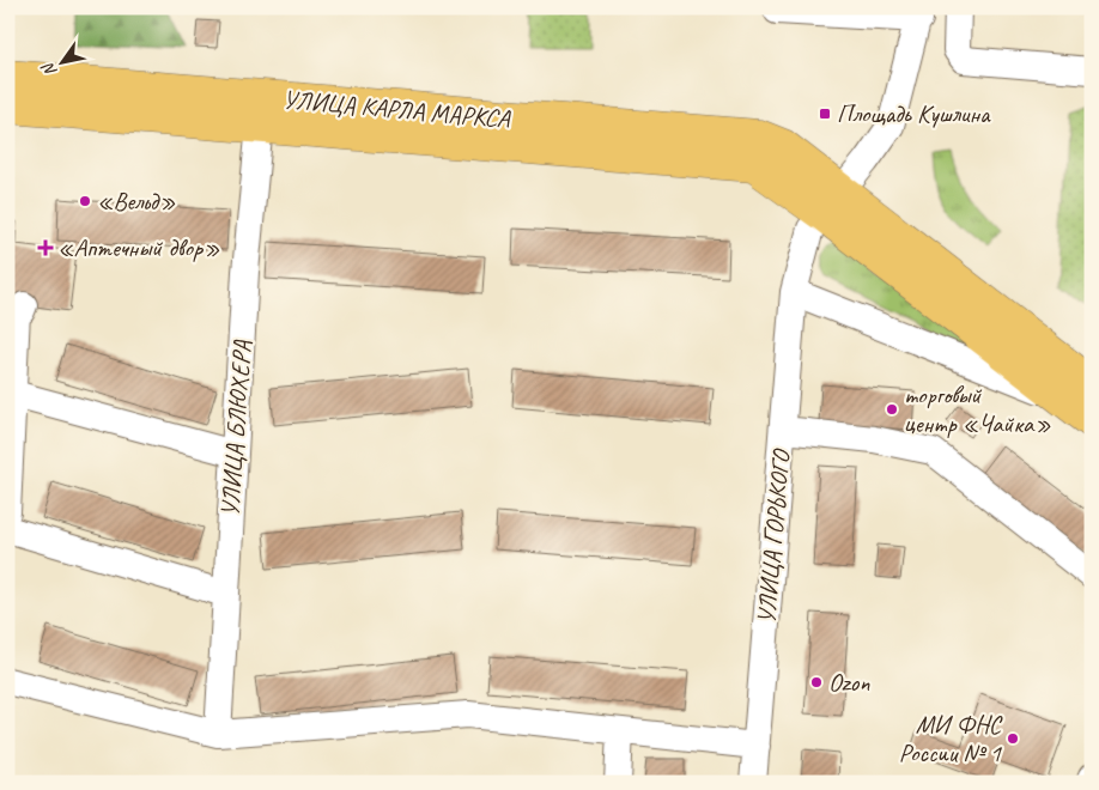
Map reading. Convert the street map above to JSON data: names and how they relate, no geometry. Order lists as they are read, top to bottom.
{
  "streets": {
    "main road": ["УЛИЦА КАРЛА МАРКСА"],
    "street": ["УЛИЦА БЛЮХЕРА", "УЛИЦА ГОРЬКОГО"]
  },
  "crossings": [
    ["УЛИЦА КАРЛА МАРКСА", "УЛИЦА БЛЮХЕРА"],
    ["УЛИЦА КАРЛА МАРКСА", "УЛИЦА ГОРЬКОГО"]
  ],
  "places": {
    "transit": ["Площадь Кушлина"],
    "other": [
      "«Вельд»",
      "торговый центр «Чайка»",
      "Ozon",
      "МИ ФНС России № 1"
    ],
    "health": ["«Аптечный двор»"]
  },
  "north": "bottom left"
}
